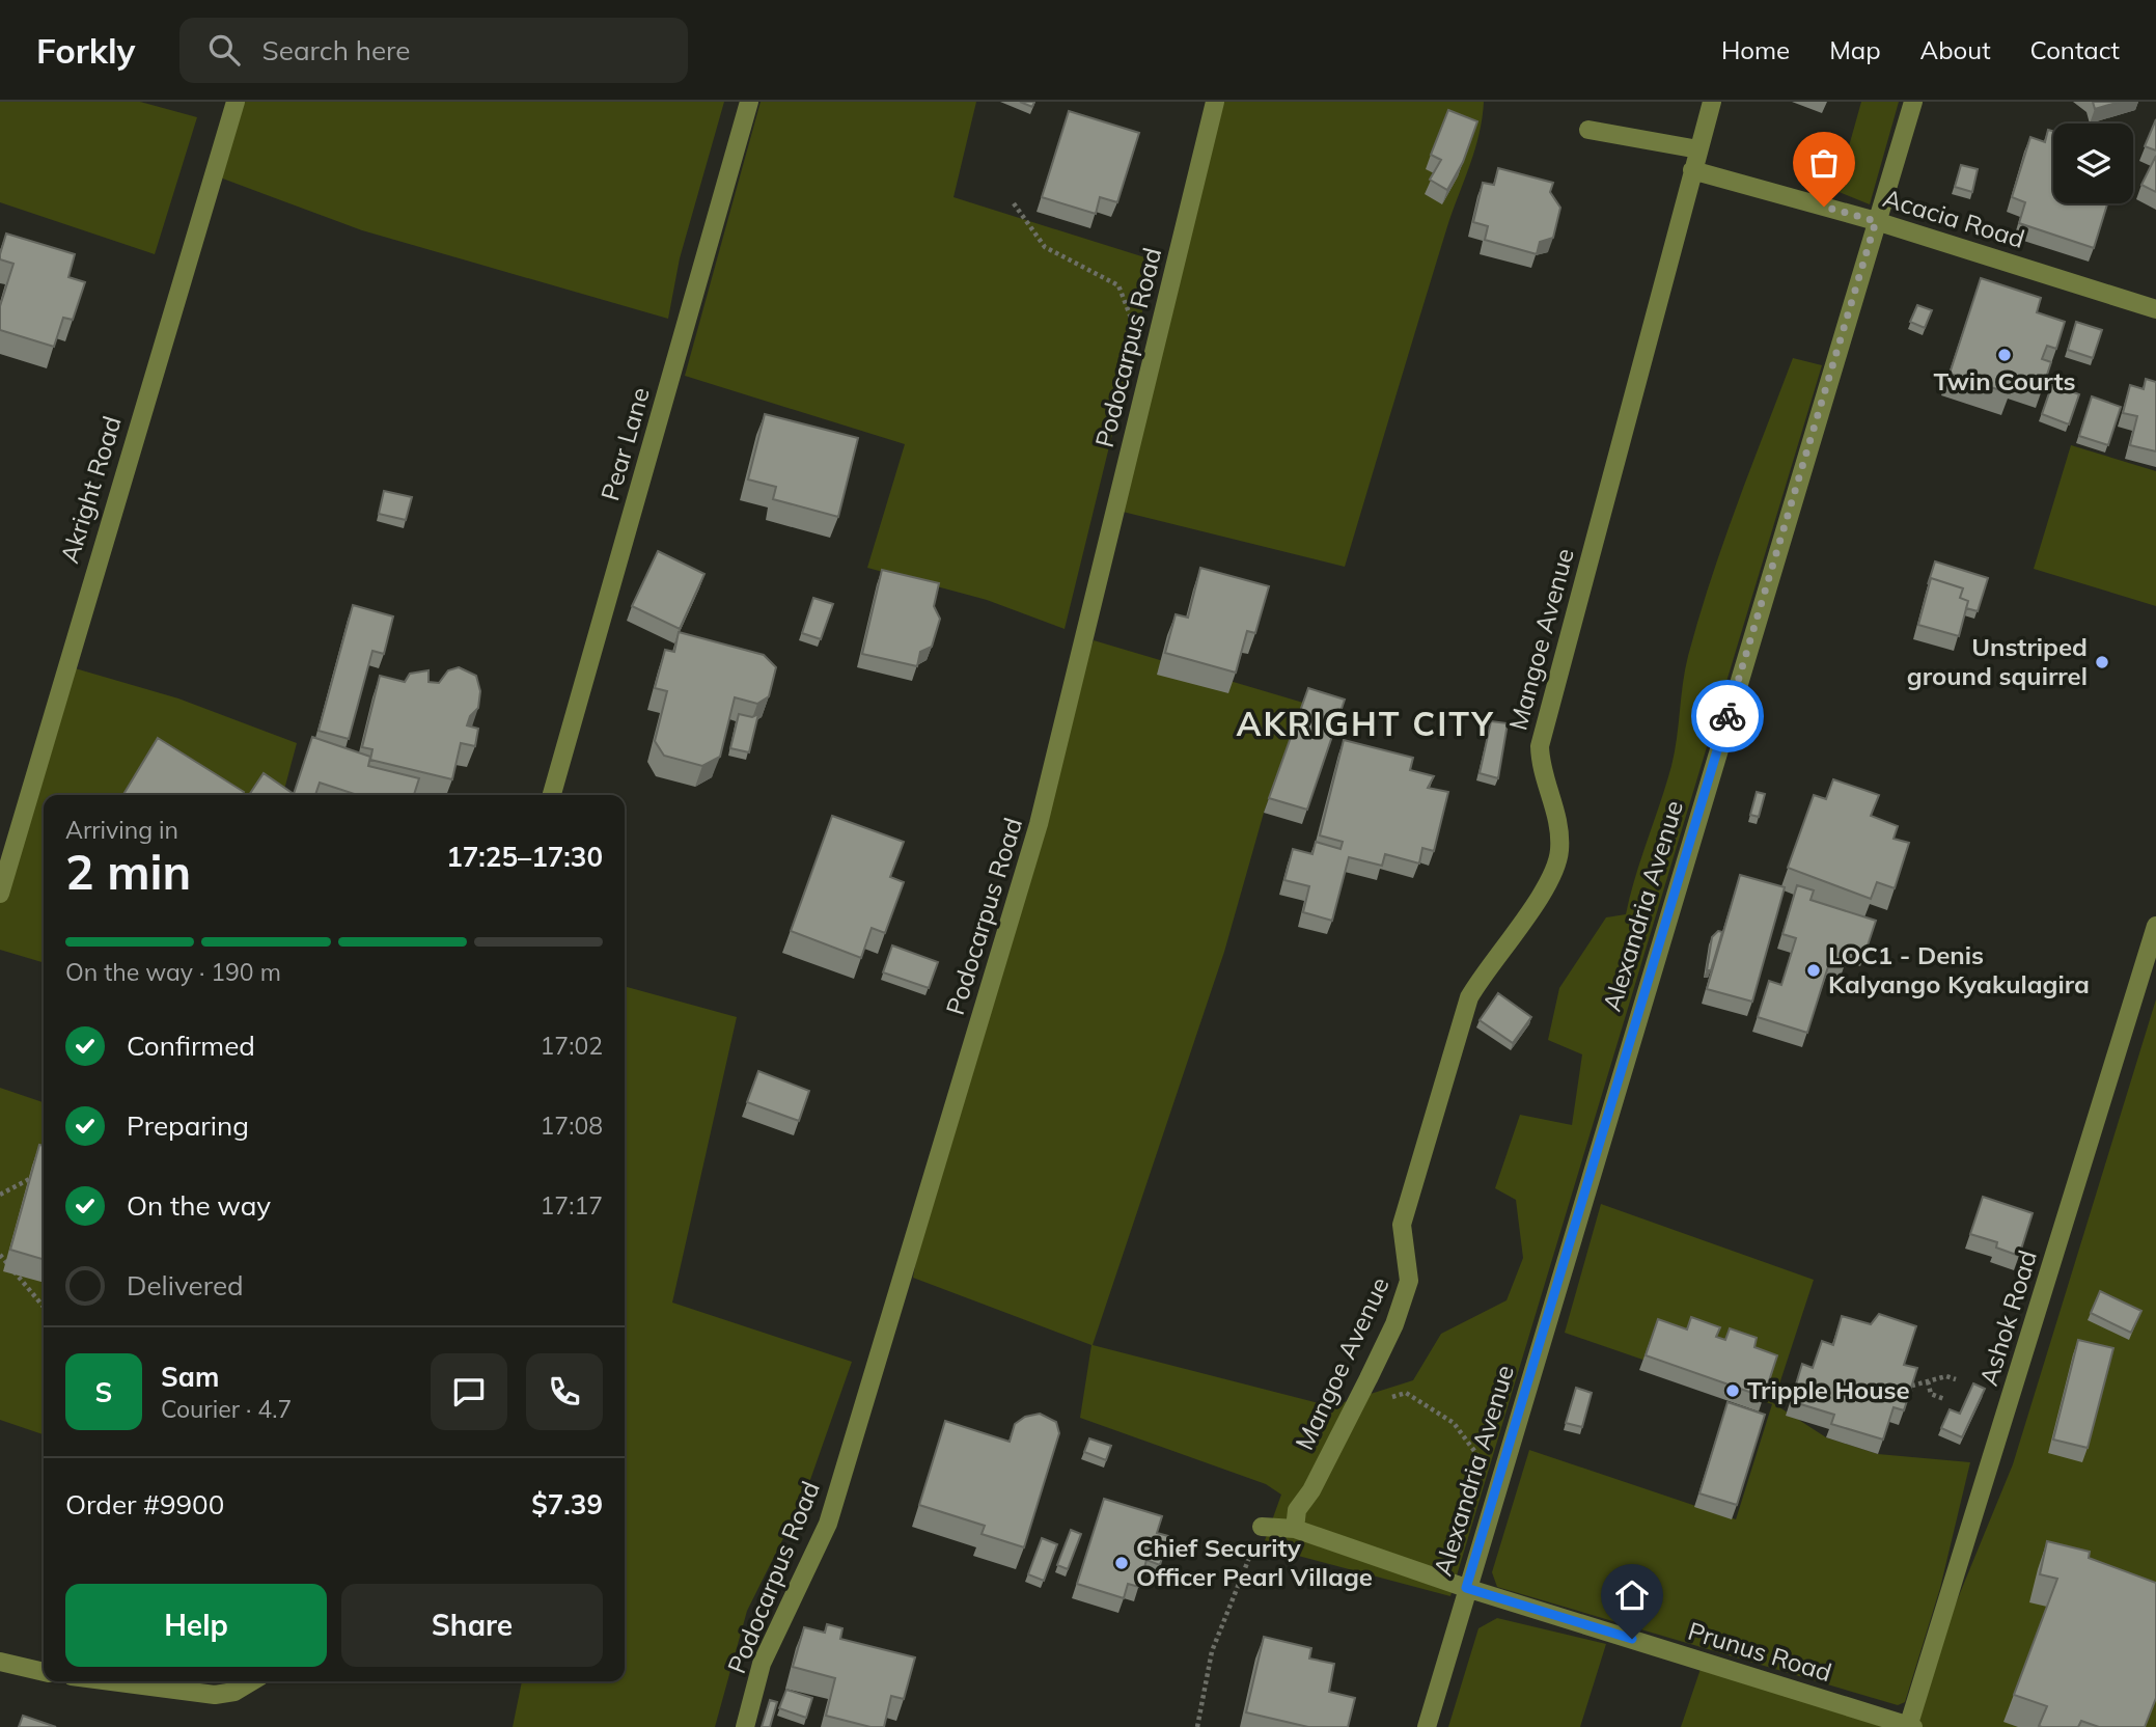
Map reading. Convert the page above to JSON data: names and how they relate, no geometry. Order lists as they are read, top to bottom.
{
  "streets": {
    "street": [
      "Acacia Road",
      "Podocarpus Road",
      "Pear Lane",
      "Akright Road",
      "Mangoe Avenue",
      "Alexandria Avenue",
      "Ashok Road",
      "Prunus Road"
    ]
  },
  "crossings": [
    ["Acacia Road", "Mangoe Avenue"],
    ["Acacia Road", "Alexandria Avenue"],
    ["Mangoe Avenue", "Prunus Road"],
    ["Alexandria Avenue", "Prunus Road"],
    ["Ashok Road", "Prunus Road"]
  ],
  "districts": ["AKRIGHT CITY"],
  "places": [
    "Twin Courts",
    "Unstriped ground squirrel",
    "LOC1 - Denis Kalyango Kyakulagira",
    "Tripple House",
    "Chief Security Officer Pearl Village"
  ],
  "page": {
    "header": "Forkly",
    "search": "Search here",
    "nav": [
      "Home",
      "Map",
      "About",
      "Contact"
    ],
    "heading": ["2 min", "Arriving in", "17:25–17:30"],
    "panel": [
      "Sam",
      "Courier · 4.7",
      "Order #9900",
      "$7.39"
    ],
    "bar": "On the way · 190 m",
    "list": [
      ["Confirmed", "17:02"],
      ["Preparing", "17:08"],
      ["On the way", "17:17"],
      "Delivered"
    ],
    "round": "S",
    "buttons": ["Help", "Share"]
  }
}
